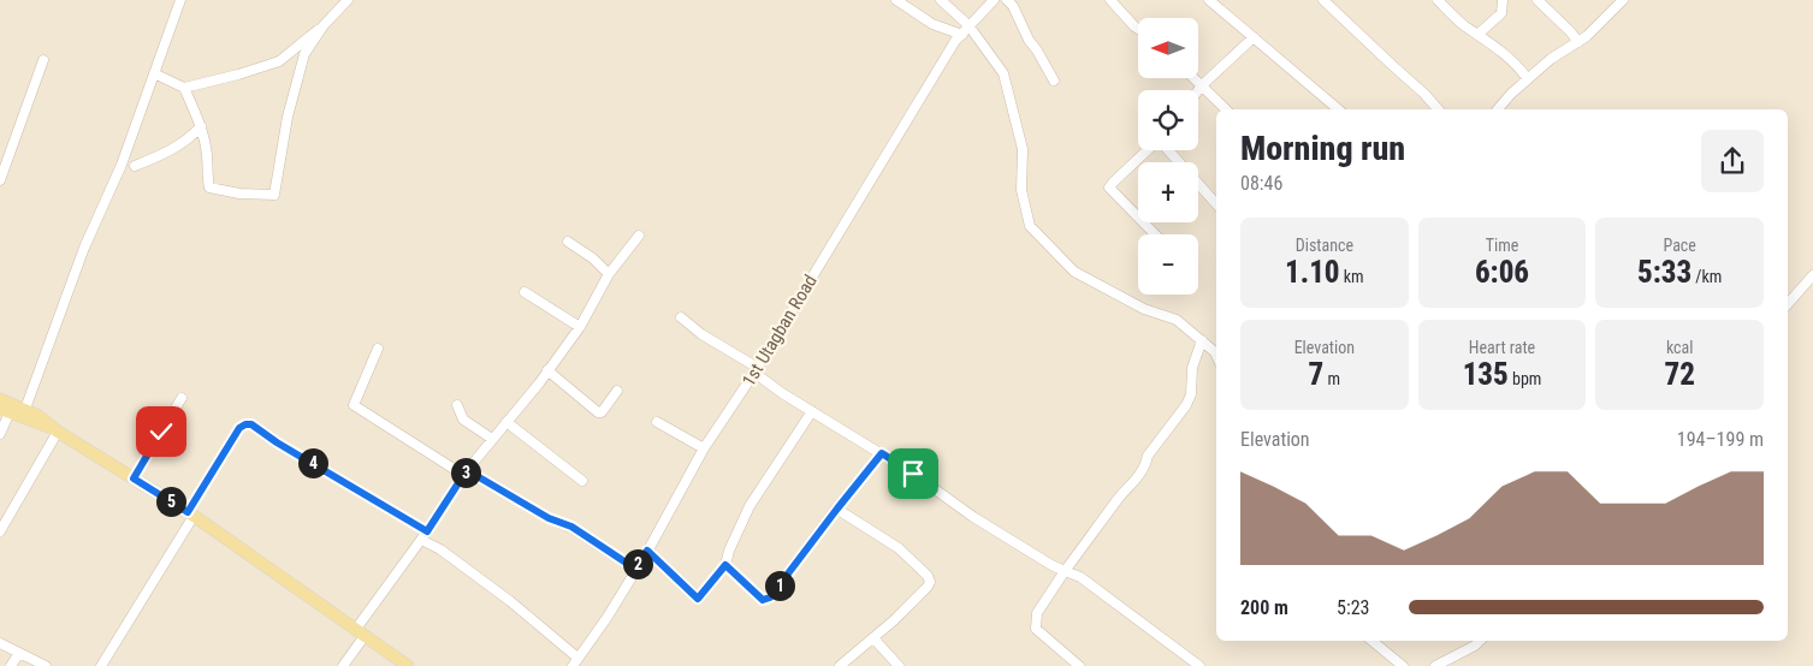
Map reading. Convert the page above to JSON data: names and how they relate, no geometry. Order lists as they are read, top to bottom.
{
  "streets": {
    "street": ["1st Utagban Road"]
  },
  "north": "left",
  "page": {
    "map_buttons": ["+", "−"],
    "heading": ["Morning run", "08:46"],
    "stats": [
      ["Distance", "1.10 km"],
      ["Time", "6:06"],
      ["Pace", "5:33 /km"],
      ["Elevation", "7 m"],
      ["Heart rate", "135 bpm"],
      ["kcal", "72"]
    ],
    "chart": ["Elevation", "194–199 m"],
    "pins": [
      "4",
      "3",
      "5",
      "2",
      "1"
    ],
    "list": [
      {
        "name": "200 m",
        "note": "5:23"
      }
    ]
  }
}
